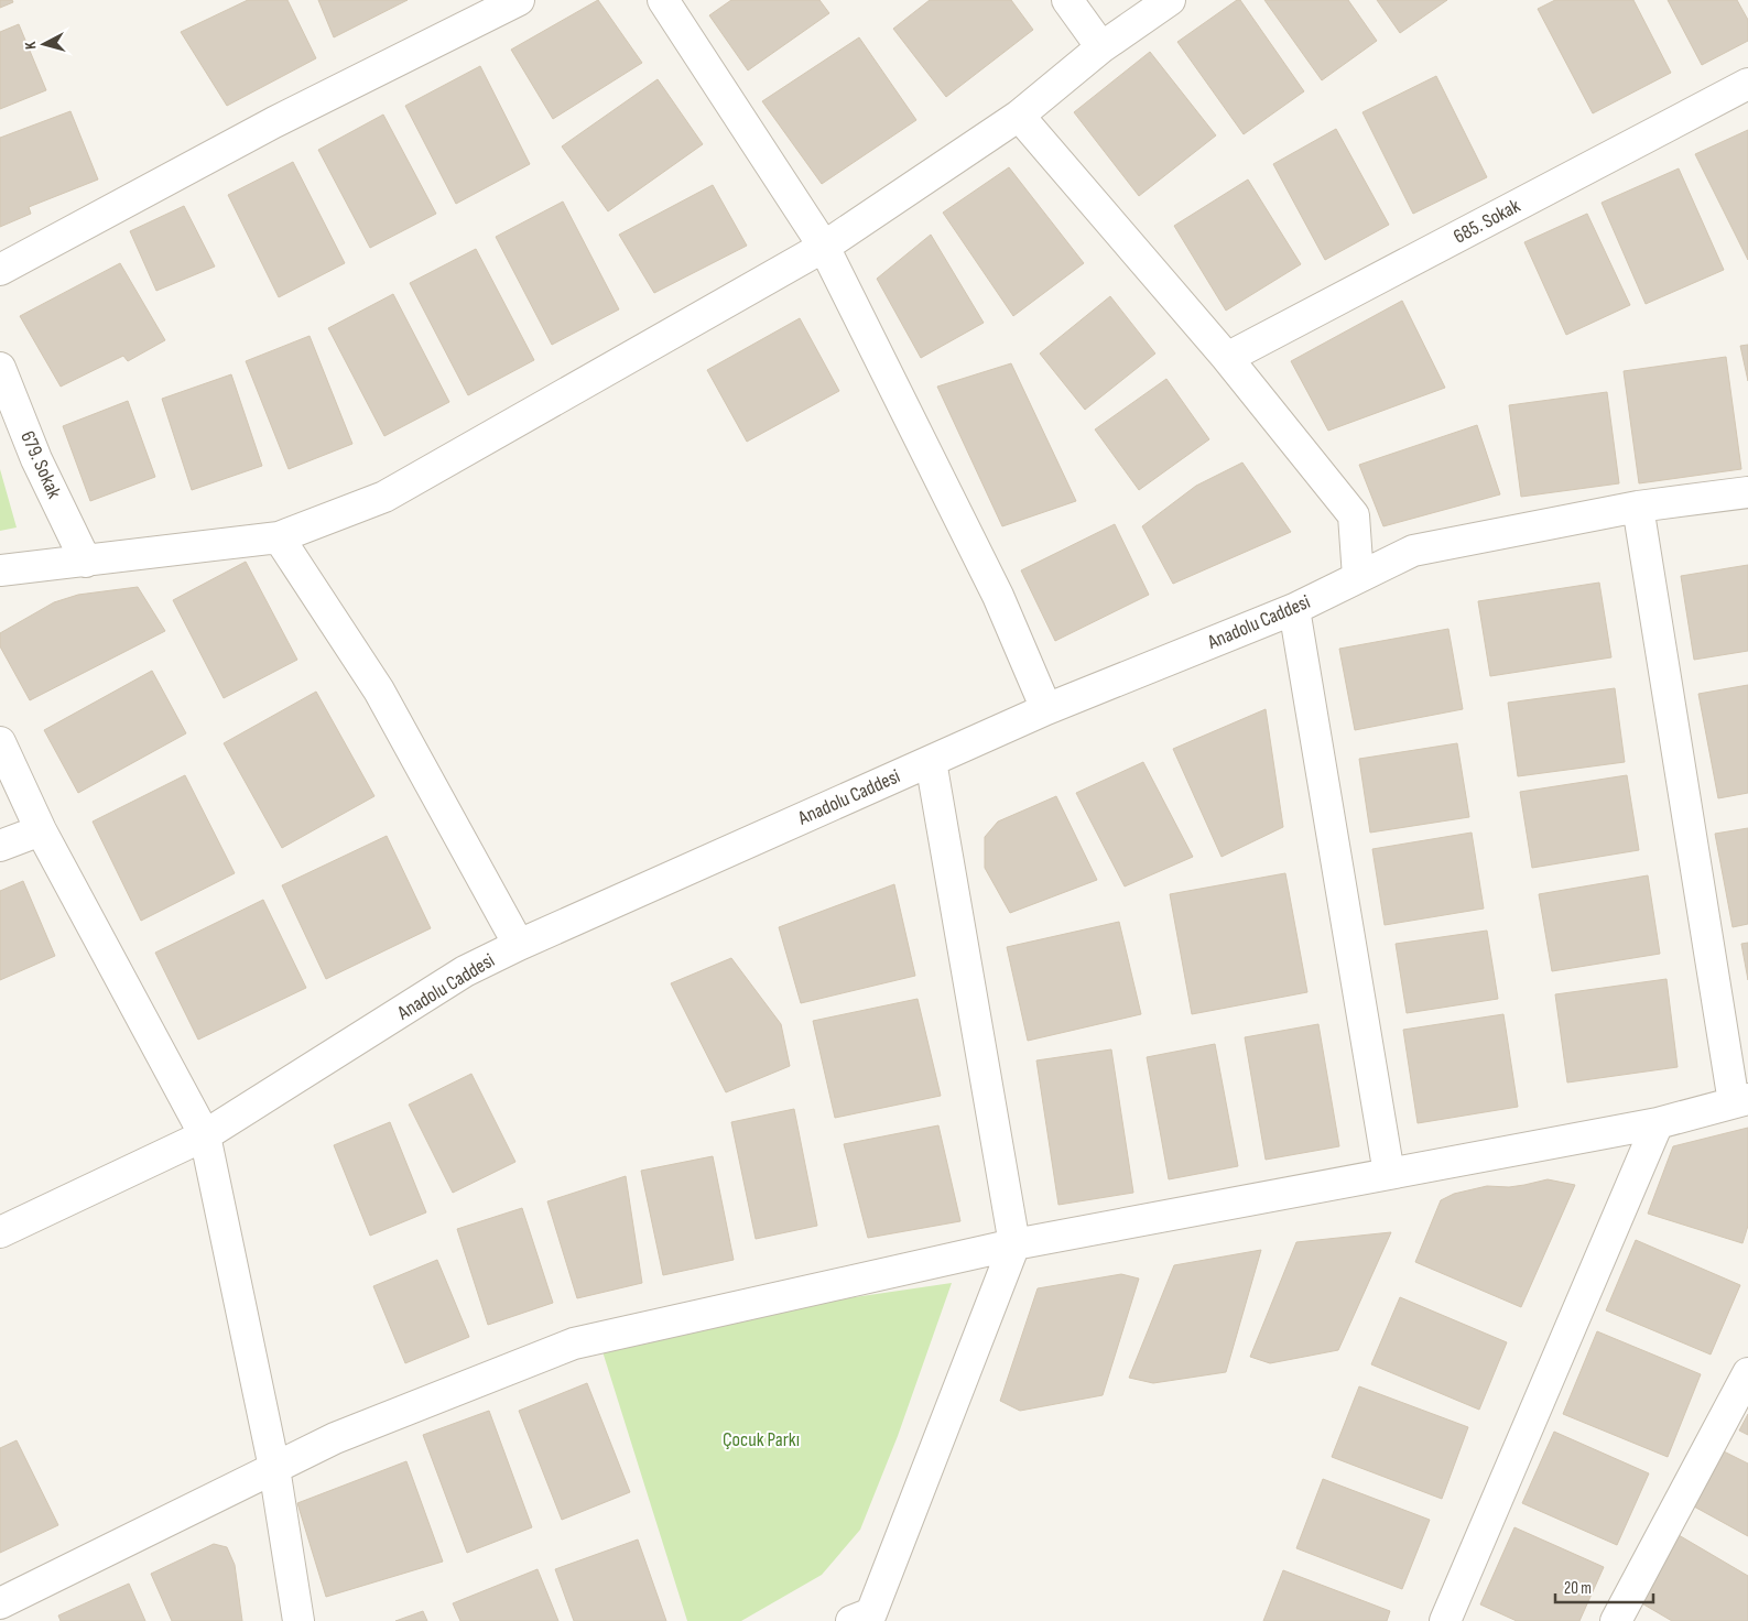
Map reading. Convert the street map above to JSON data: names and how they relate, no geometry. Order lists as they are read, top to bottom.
{
  "streets": {
    "street": ["685. Sokak", "679. Sokak", "Anadolu Caddesi"]
  },
  "parks": ["Çocuk Parkı"],
  "scale_bar": "20 m",
  "north": "left"
}
